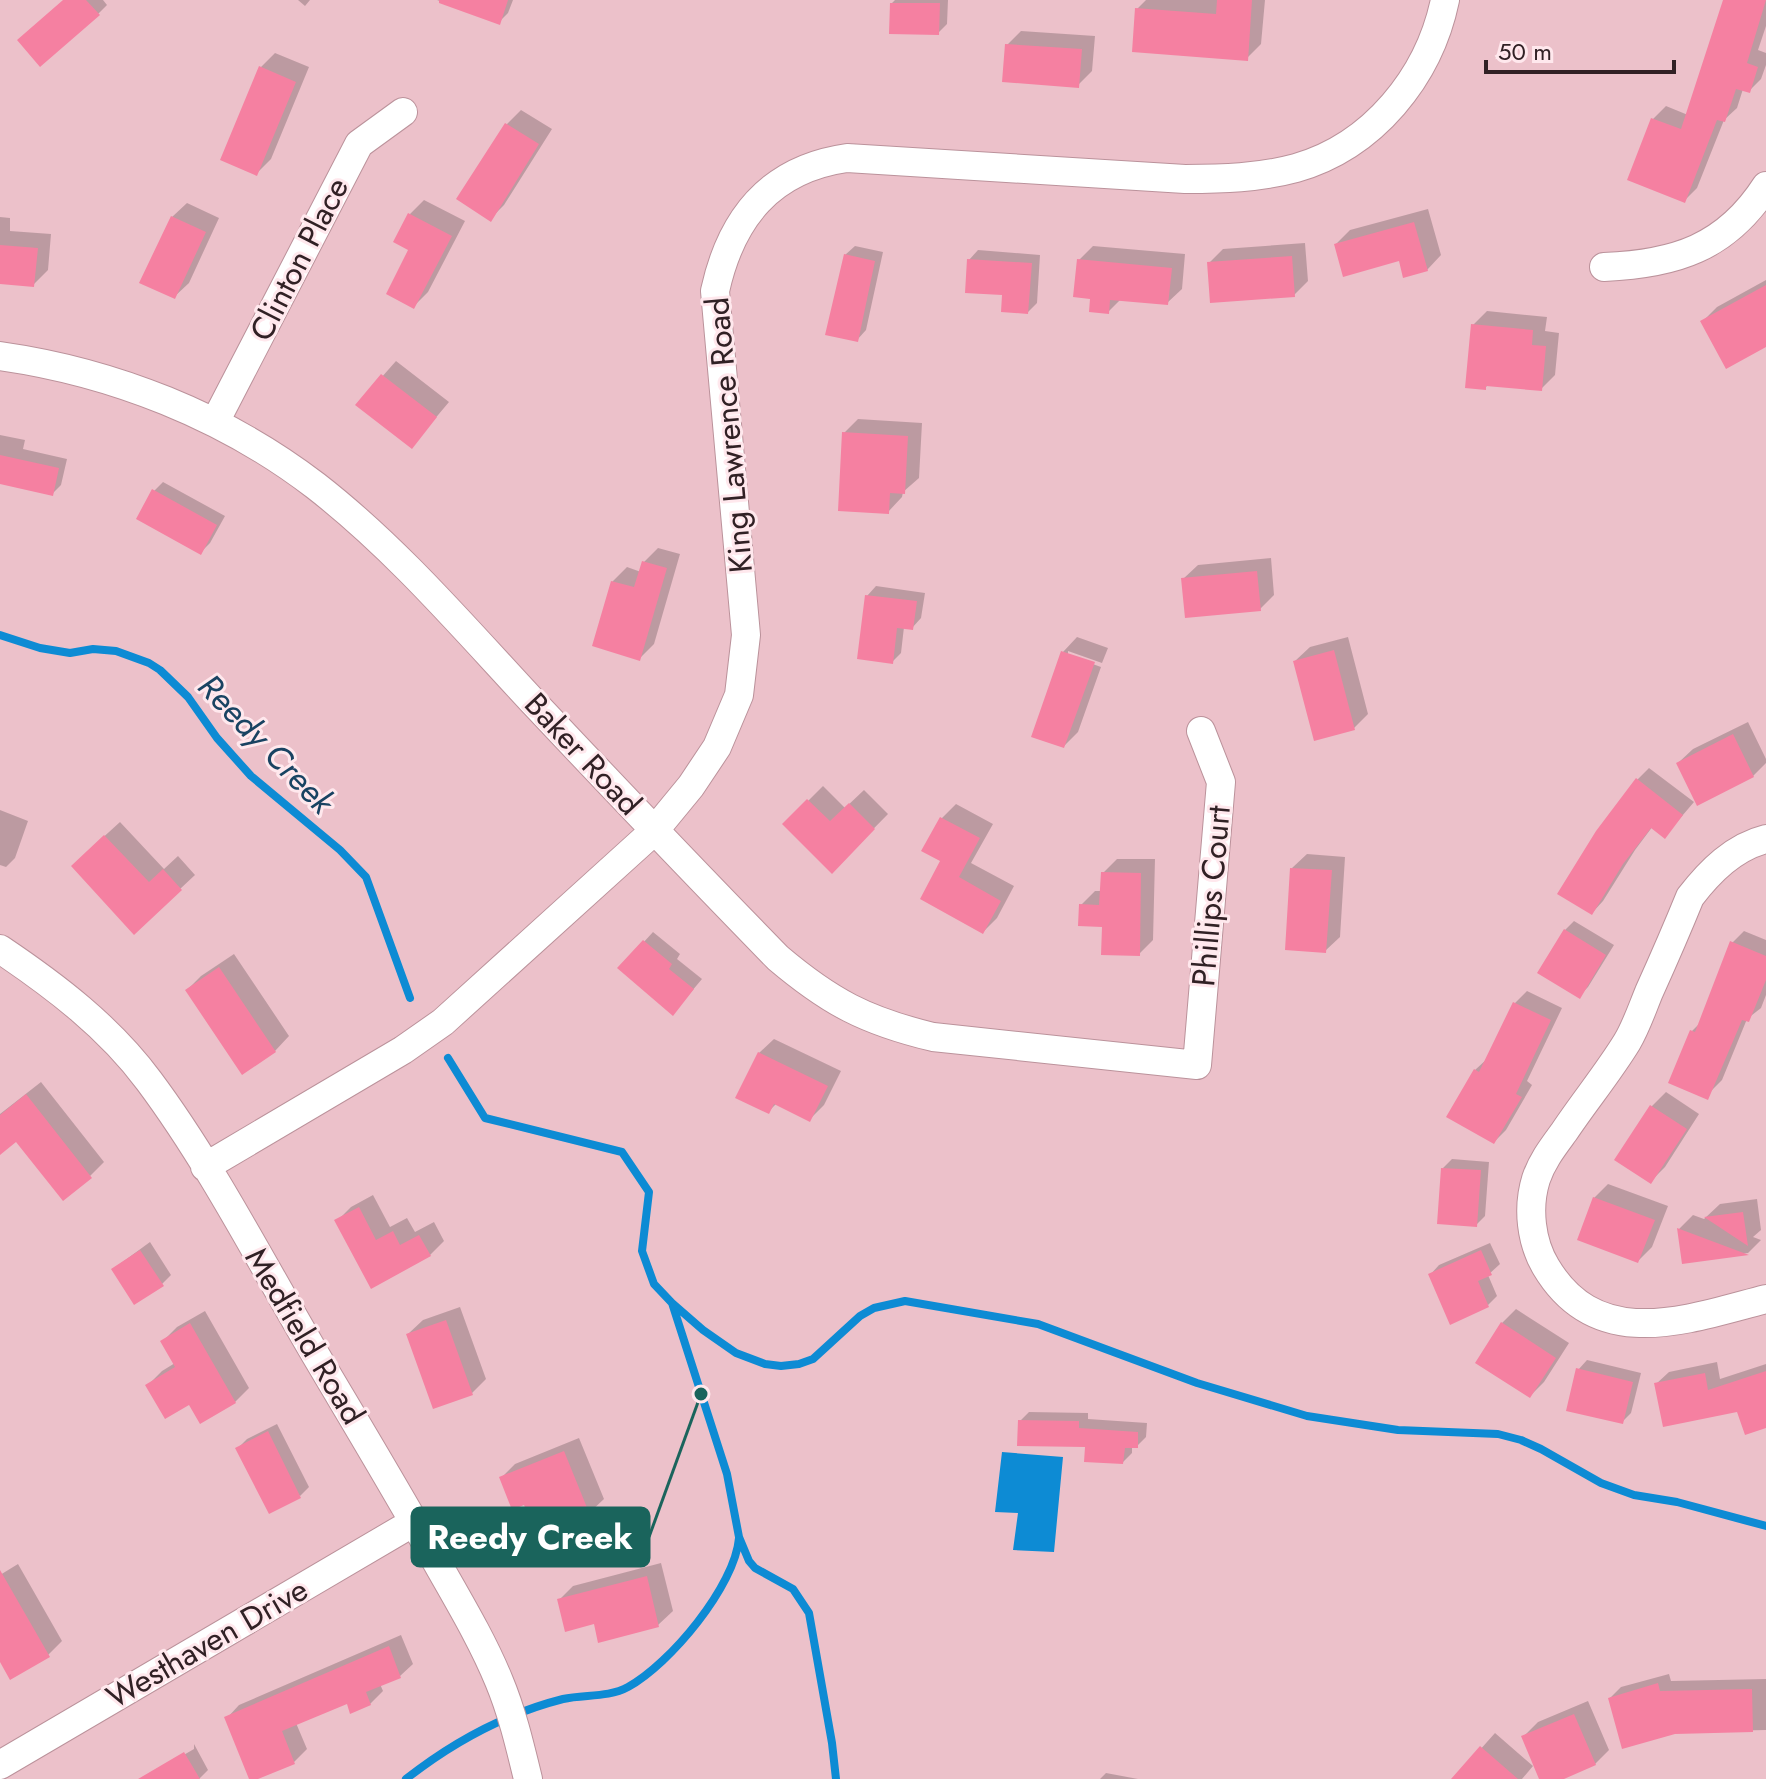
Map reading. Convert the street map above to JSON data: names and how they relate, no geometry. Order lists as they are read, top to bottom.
{
  "streets": {
    "street": [
      "Clinton Place",
      "King Lawrence Road",
      "Baker Road",
      "Phillips Court",
      "Medfield Road",
      "Westhaven Drive"
    ]
  },
  "crossings": [
    ["Clinton Place", "Baker Road"],
    ["King Lawrence Road", "Baker Road"],
    ["King Lawrence Road", "Medfield Road"],
    ["Baker Road", "Phillips Court"],
    ["Medfield Road", "Westhaven Drive"]
  ],
  "water": ["Reedy Creek"],
  "places": ["Reedy Creek"],
  "scale_bar": "50 m"
}
